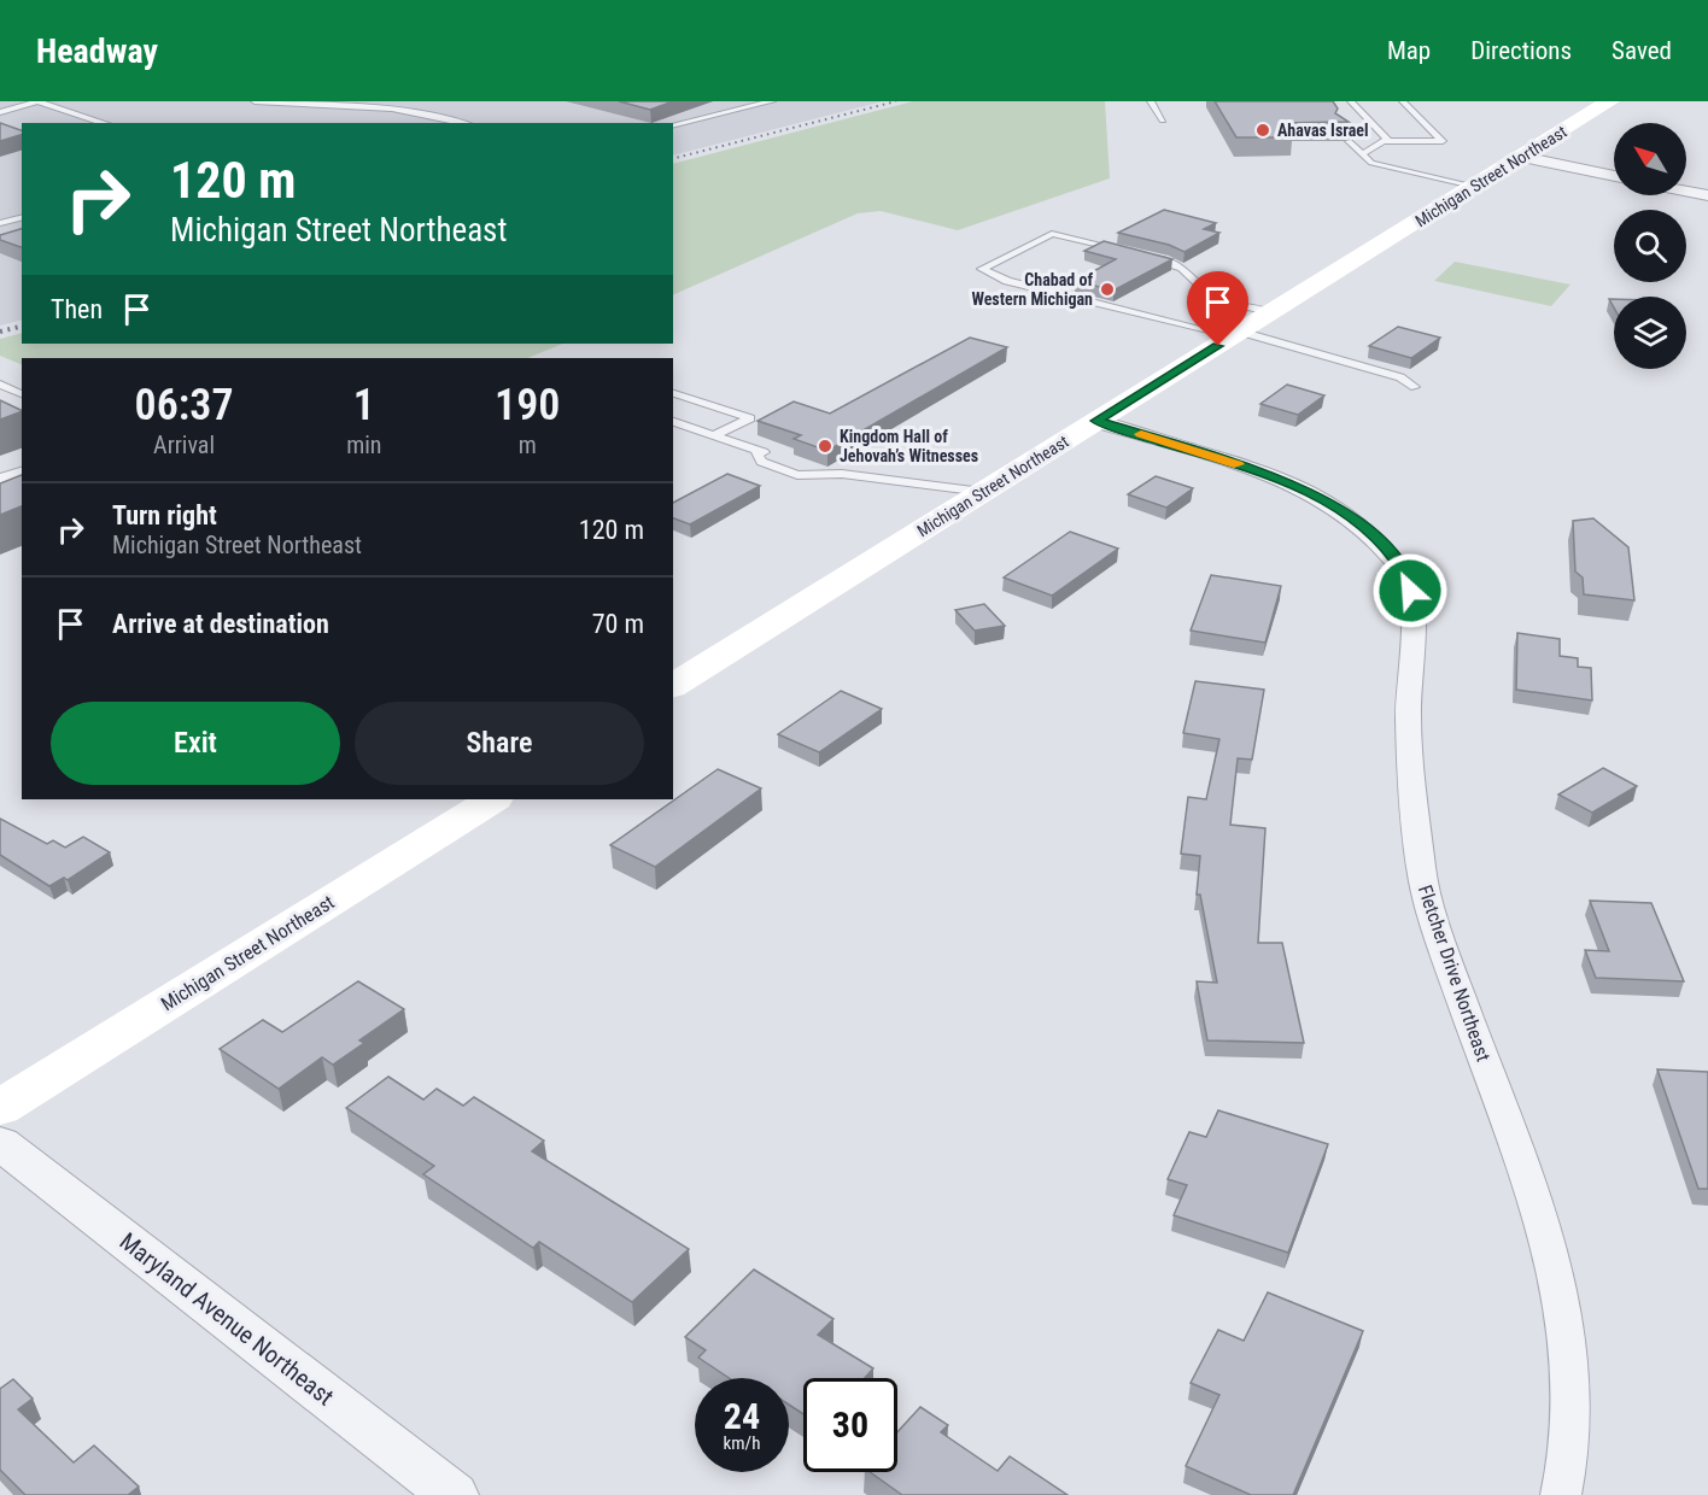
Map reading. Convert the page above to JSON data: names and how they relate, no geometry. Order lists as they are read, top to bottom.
{
  "streets": {
    "main road": ["Michigan Street Northeast"],
    "street": ["Fletcher Drive Northeast", "Maryland Avenue Northeast"]
  },
  "crossings": [
    ["Michigan Street Northeast", "Fletcher Drive Northeast"]
  ],
  "places": ["Ahavas Israel", "Chabad of Western Michigan", "Kingdom Hall of Jehovah’s Witnesses"],
  "north": "top left",
  "page": {
    "header": "Headway",
    "nav": ["Map", "Directions", "Saved"],
    "turn": ["120 m", "Michigan Street Northeast"],
    "then": "Then",
    "eta": [
      "06:37",
      "Arrival",
      "1",
      "min",
      "190",
      "m"
    ],
    "list": [
      {
        "name": "Turn right",
        "note": "Michigan Street Northeast",
        "value": "120 m"
      },
      {
        "name": "Arrive at destination",
        "value": "70 m"
      }
    ],
    "buttons": ["Exit", "Share"],
    "speed": "24 km/h",
    "limit": "30"
  }
}
